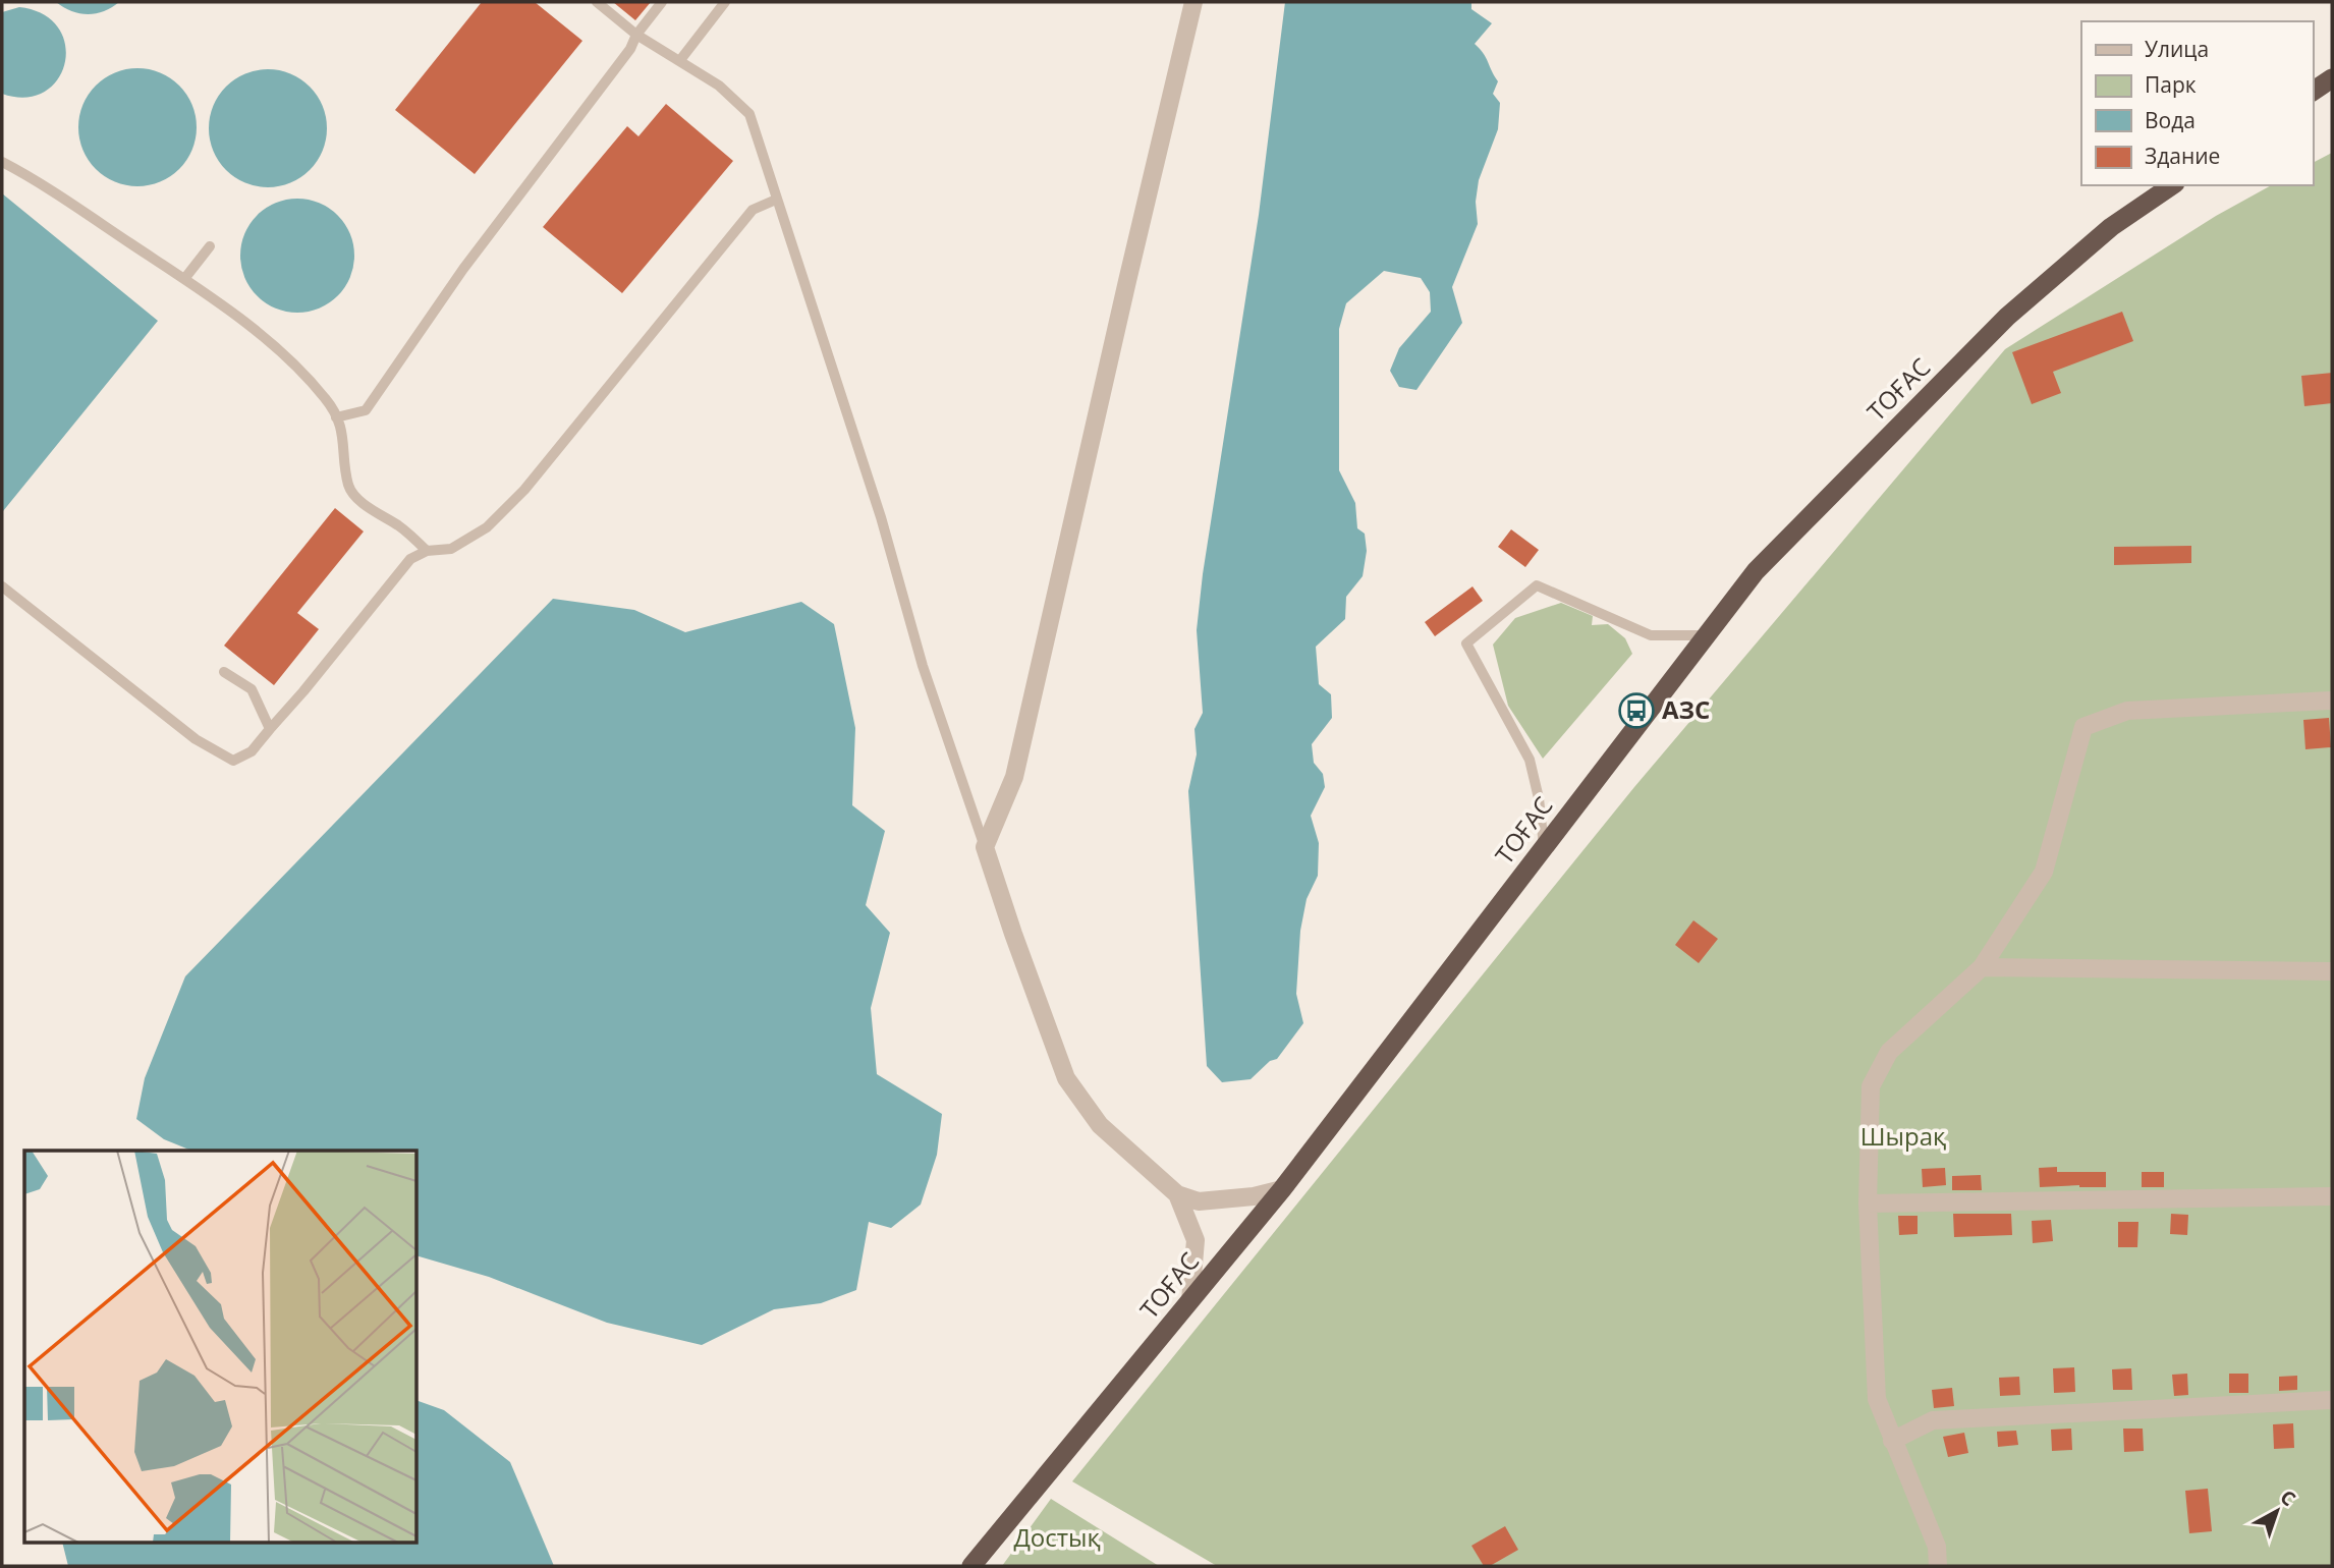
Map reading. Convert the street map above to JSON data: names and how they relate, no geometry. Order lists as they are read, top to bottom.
{
  "streets": {
    "highway": ["ТОҒАС"]
  },
  "parks": ["Шырақ", "Достық"],
  "places": {
    "bus stop": ["АЗС"]
  },
  "legend": [
    "Улица",
    "Парк",
    "Вода",
    "Здание"
  ],
  "north": "top right"
}
